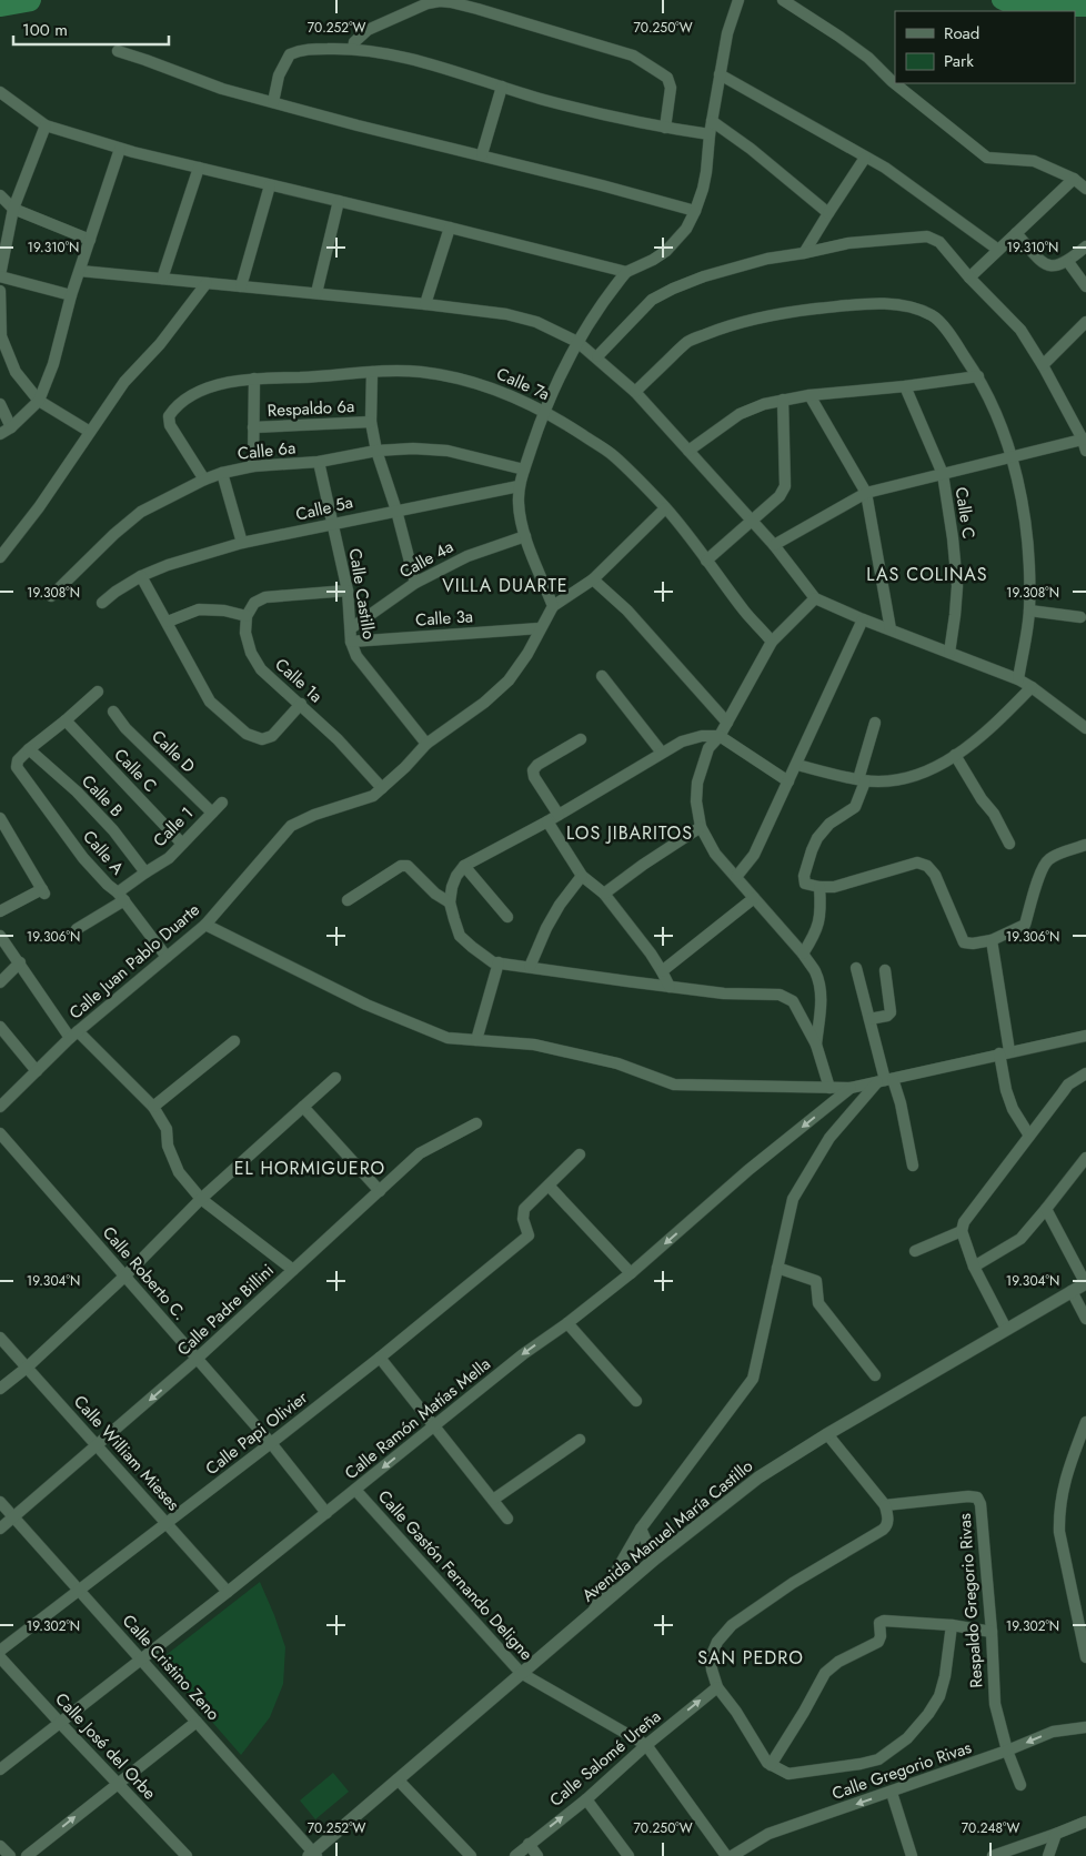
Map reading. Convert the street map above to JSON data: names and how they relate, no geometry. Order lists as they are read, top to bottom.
{
  "streets": {
    "street": [
      "Calle 7a",
      "Respaldo 6a",
      "Calle 6a",
      "Calle 5a",
      "Calle C",
      "Calle 4a",
      "Calle Castillo",
      "Calle 3a",
      "Calle 1a",
      "Calle D",
      "Calle B",
      "Calle 1",
      "Calle A",
      "Calle Juan Pablo Duarte",
      "Calle Roberto C.",
      "Calle Padre Billini",
      "Calle Ramón Matías Mella",
      "Calle Papi Olivier",
      "Calle William Mieses",
      "Avenida Manuel María Castillo",
      "Calle Gastón Fernando Deligne",
      "Respaldo Gregorio Rivas",
      "Calle Cristino Zeno",
      "Calle José del Orbe",
      "Calle Salomé Ureña",
      "Calle Gregorio Rivas"
    ]
  },
  "crossings": [
    ["Calle 7a", "Calle 6a"],
    ["Calle 6a", "Calle Castillo"],
    ["Calle 5a", "Calle Castillo"],
    ["Calle C", "Calle 1"],
    ["Calle 4a", "Calle Castillo"],
    ["Calle Castillo", "Calle 3a"],
    ["Calle Castillo", "Calle Juan Pablo Duarte"],
    ["Calle 3a", "Calle Juan Pablo Duarte"],
    ["Calle 1a", "Calle Juan Pablo Duarte"],
    ["Calle D", "Calle 1"],
    ["Calle B", "Calle 1"],
    ["Calle B", "Calle A"],
    ["Calle 1", "Calle A"],
    ["Calle A", "Calle Juan Pablo Duarte"],
    ["Calle Roberto C.", "Calle Padre Billini"],
    ["Calle Roberto C.", "Calle Ramón Matías Mella"],
    ["Calle Roberto C.", "Calle Papi Olivier"],
    ["Calle Padre Billini", "Calle William Mieses"],
    ["Calle Padre Billini", "Calle Cristino Zeno"],
    ["Calle Ramón Matías Mella", "Calle William Mieses"],
    ["Calle Ramón Matías Mella", "Calle Gastón Fernando Deligne"],
    ["Calle Ramón Matías Mella", "Calle Cristino Zeno"],
    ["Calle Ramón Matías Mella", "Calle José del Orbe"],
    ["Calle Papi Olivier", "Calle William Mieses"],
    ["Calle Papi Olivier", "Calle Cristino Zeno"],
    ["Avenida Manuel María Castillo", "Calle Gastón Fernando Deligne"],
    ["Avenida Manuel María Castillo", "Calle Cristino Zeno"],
    ["Calle Gastón Fernando Deligne", "Calle Salomé Ureña"],
    ["Respaldo Gregorio Rivas", "Calle Gregorio Rivas"]
  ],
  "one_way": ["Calle Salomé Ureña", "Calle Gregorio Rivas"],
  "districts": [
    "LAS COLINAS",
    "VILLA DUARTE",
    "LOS JIBARITOS",
    "EL HORMIGUERO",
    "SAN PEDRO"
  ],
  "legend": ["Road", "Park"],
  "scale_bar": "100 m",
  "coordinates": [
    "70.252°W",
    "70.250°W",
    "19.310°N",
    "19.308°N",
    "19.306°N",
    "19.304°N",
    "19.302°N",
    "70.248°W"
  ]
}
